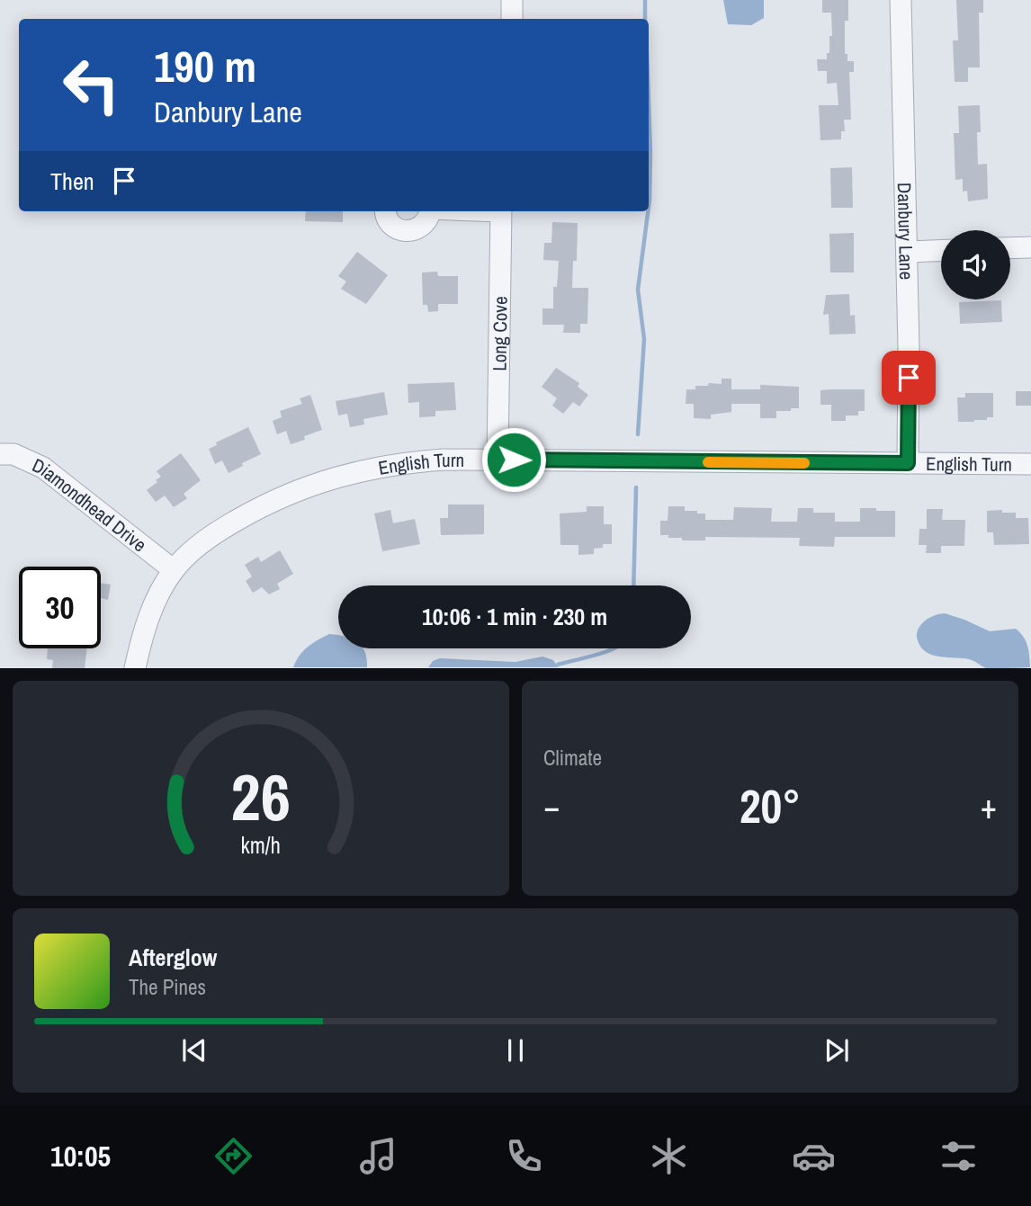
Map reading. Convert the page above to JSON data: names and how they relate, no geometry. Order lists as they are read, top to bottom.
{
  "streets": {
    "street": [
      "Danbury Lane",
      "Long Cove",
      "English Turn",
      "Diamondhead Drive"
    ]
  },
  "crossings": [
    ["Danbury Lane", "English Turn"],
    ["Long Cove", "English Turn"],
    ["English Turn", "Diamondhead Drive"]
  ],
  "page": {
    "turn": ["190 m", "Danbury Lane"],
    "then": "Then",
    "limit": "30",
    "trip": "10:06 · 1 min · 230 m",
    "tile": "Climate",
    "heat": ["−", "20°", "+"],
    "song": ["Afterglow", "The Pines"],
    "tabs": "10:05",
    "gauge": ["26", "km/h"]
  }
}
